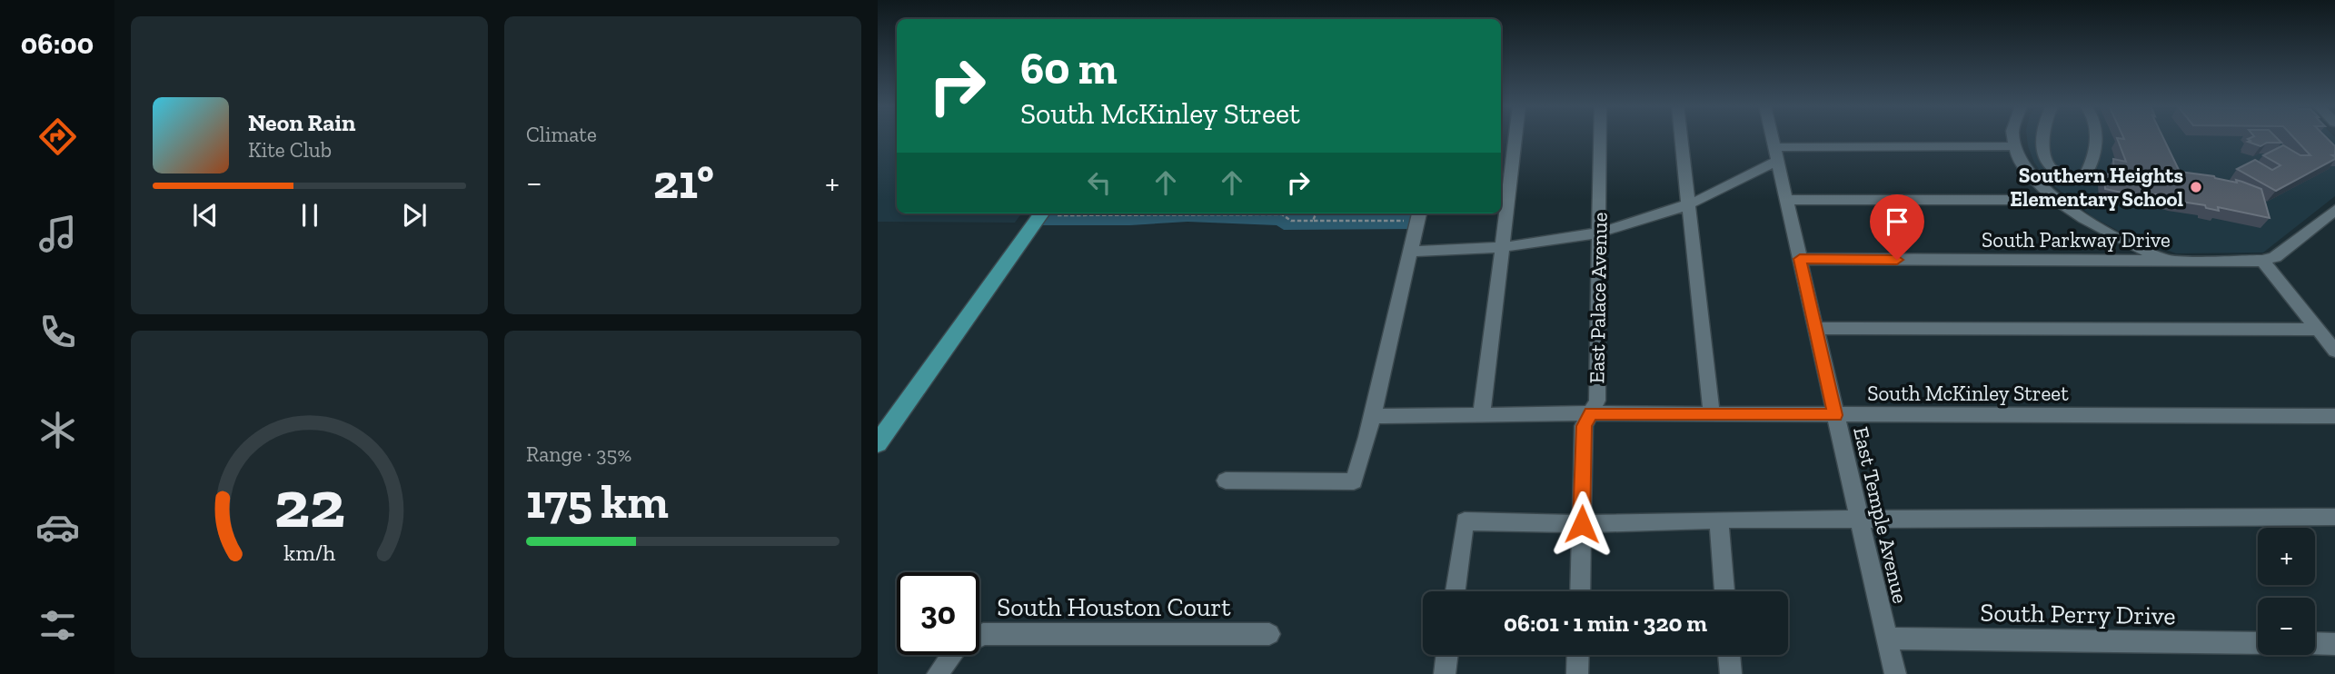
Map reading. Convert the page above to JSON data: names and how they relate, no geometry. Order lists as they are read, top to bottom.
{
  "streets": {
    "street": [
      "South Parkway Drive",
      "East Palace Avenue",
      "South McKinley Street",
      "East Temple Avenue",
      "South Houston Court",
      "South Perry Drive"
    ]
  },
  "crossings": [
    ["South Parkway Drive", "East Temple Avenue"],
    ["East Palace Avenue", "South McKinley Street"],
    ["South McKinley Street", "East Temple Avenue"],
    ["East Temple Avenue", "South Perry Drive"]
  ],
  "places": ["Southern Heights Elementary School"],
  "page": {
    "tabs": "06:00",
    "tile": [
      "Climate",
      ["Range · 35%", "175 km"]
    ],
    "turn": ["60 m", "South McKinley Street"],
    "song": ["Neon Rain", "Kite Club"],
    "heat": ["−", "21°", "+"],
    "map_buttons": ["+", "−"],
    "limit": "30",
    "trip": "06:01 · 1 min · 320 m",
    "gauge": ["22", "km/h"]
  }
}
